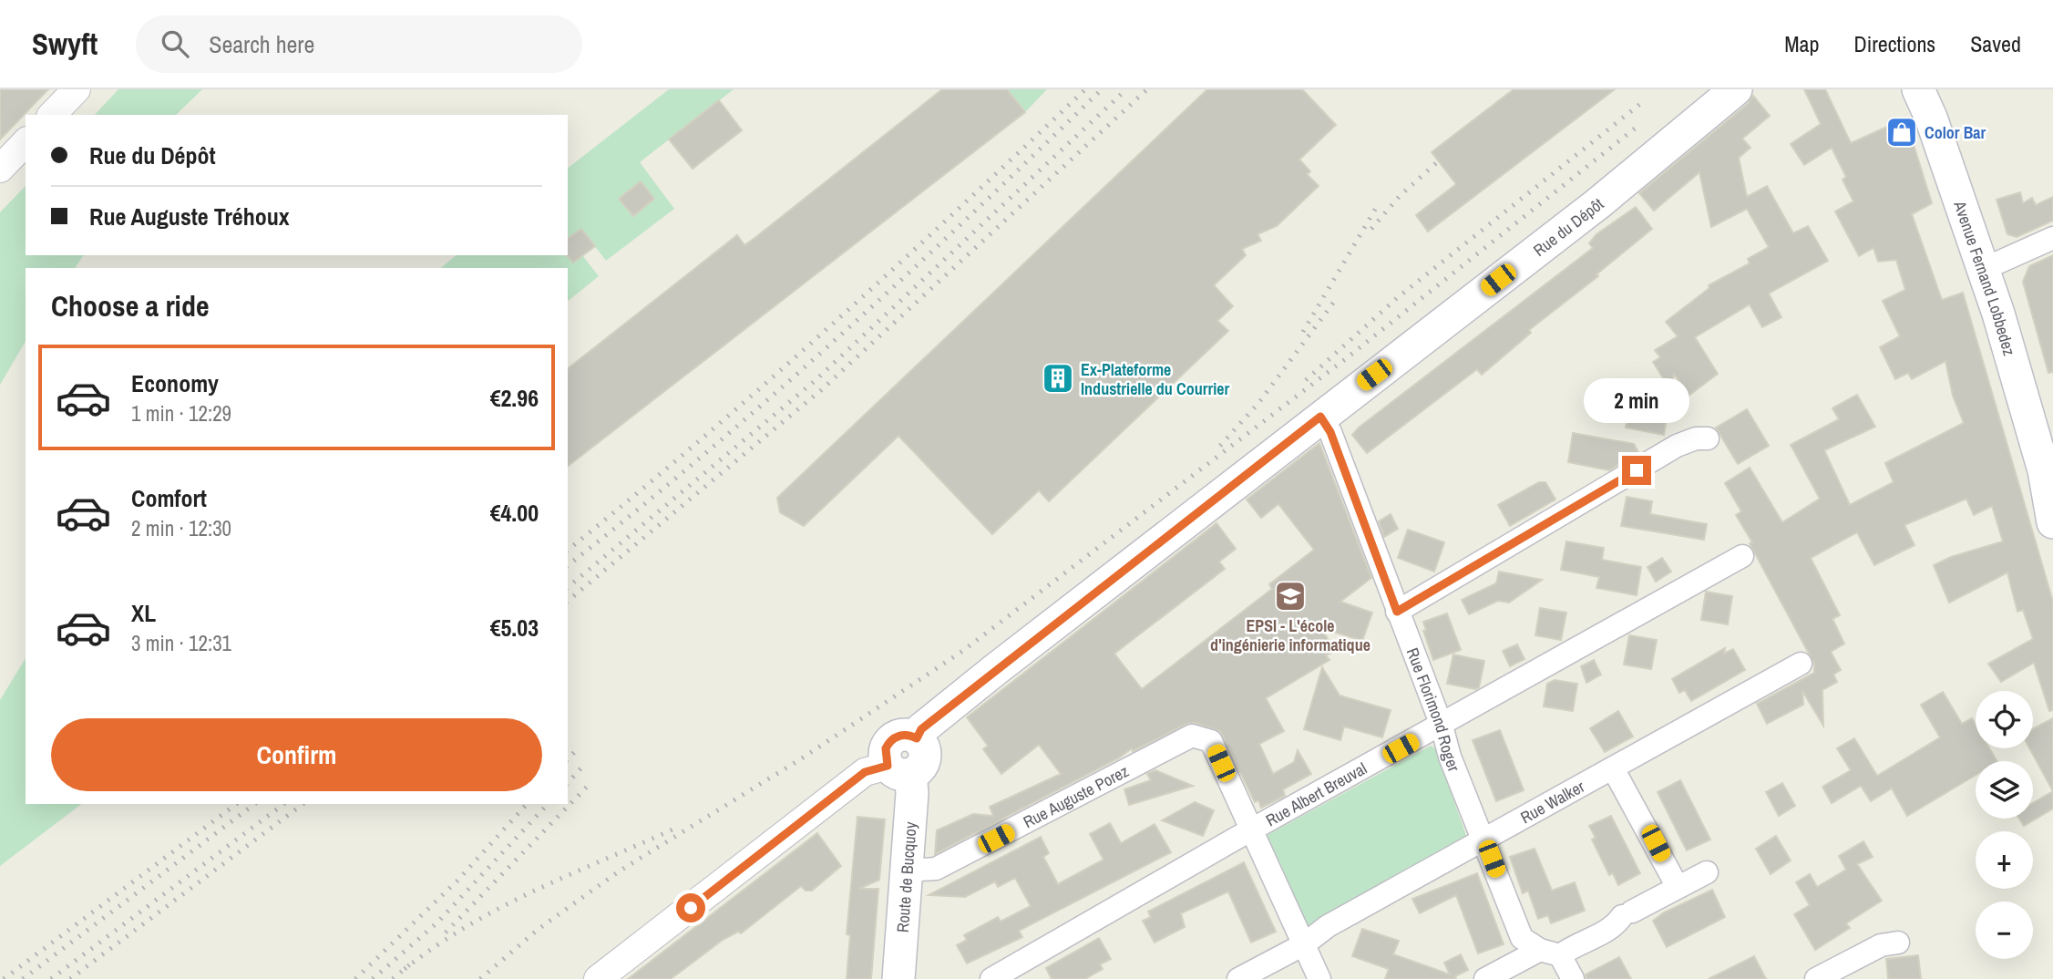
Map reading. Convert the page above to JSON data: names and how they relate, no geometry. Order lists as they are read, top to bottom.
{
  "streets": {
    "main road": ["Rue du Dépôt", "Avenue Fernand Lobbedez", "Route de Bucquoy"],
    "street": [
      "Rue Florimond Roger",
      "Rue Albert Breuval",
      "Rue Auguste Porez",
      "Rue Walker"
    ]
  },
  "crossings": [
    ["Rue du Dépôt", "Rue Florimond Roger"],
    ["Rue du Dépôt", "Route de Bucquoy"],
    ["Rue Florimond Roger", "Rue Albert Breuval"],
    ["Rue Florimond Roger", "Rue Walker"],
    ["Rue Albert Breuval", "Rue Auguste Porez"],
    ["Rue Auguste Porez", "Route de Bucquoy"]
  ],
  "places": {
    "shop": ["Color Bar"],
    "building": ["Ex-Plateforme Industrielle du Courrier"],
    "school or university": ["EPSI - L'école d'ingénierie informatique"]
  },
  "page": {
    "header": "Swyft",
    "search": "Search here",
    "nav": ["Map", "Directions", "Saved"],
    "banner": ["Rue du Dépôt", "Rue Auguste Tréhoux"],
    "heading": "Choose a ride",
    "list": [
      {
        "name": "Economy",
        "note": "1 min · 12:29",
        "value": "€2.96"
      },
      {
        "name": "Comfort",
        "note": "2 min · 12:30",
        "value": "€4.00"
      },
      {
        "name": "XL",
        "note": "3 min · 12:31",
        "value": "€5.03"
      }
    ],
    "bubble": "2 min",
    "map_buttons": ["+", "−"],
    "buttons": "Confirm"
  }
}
